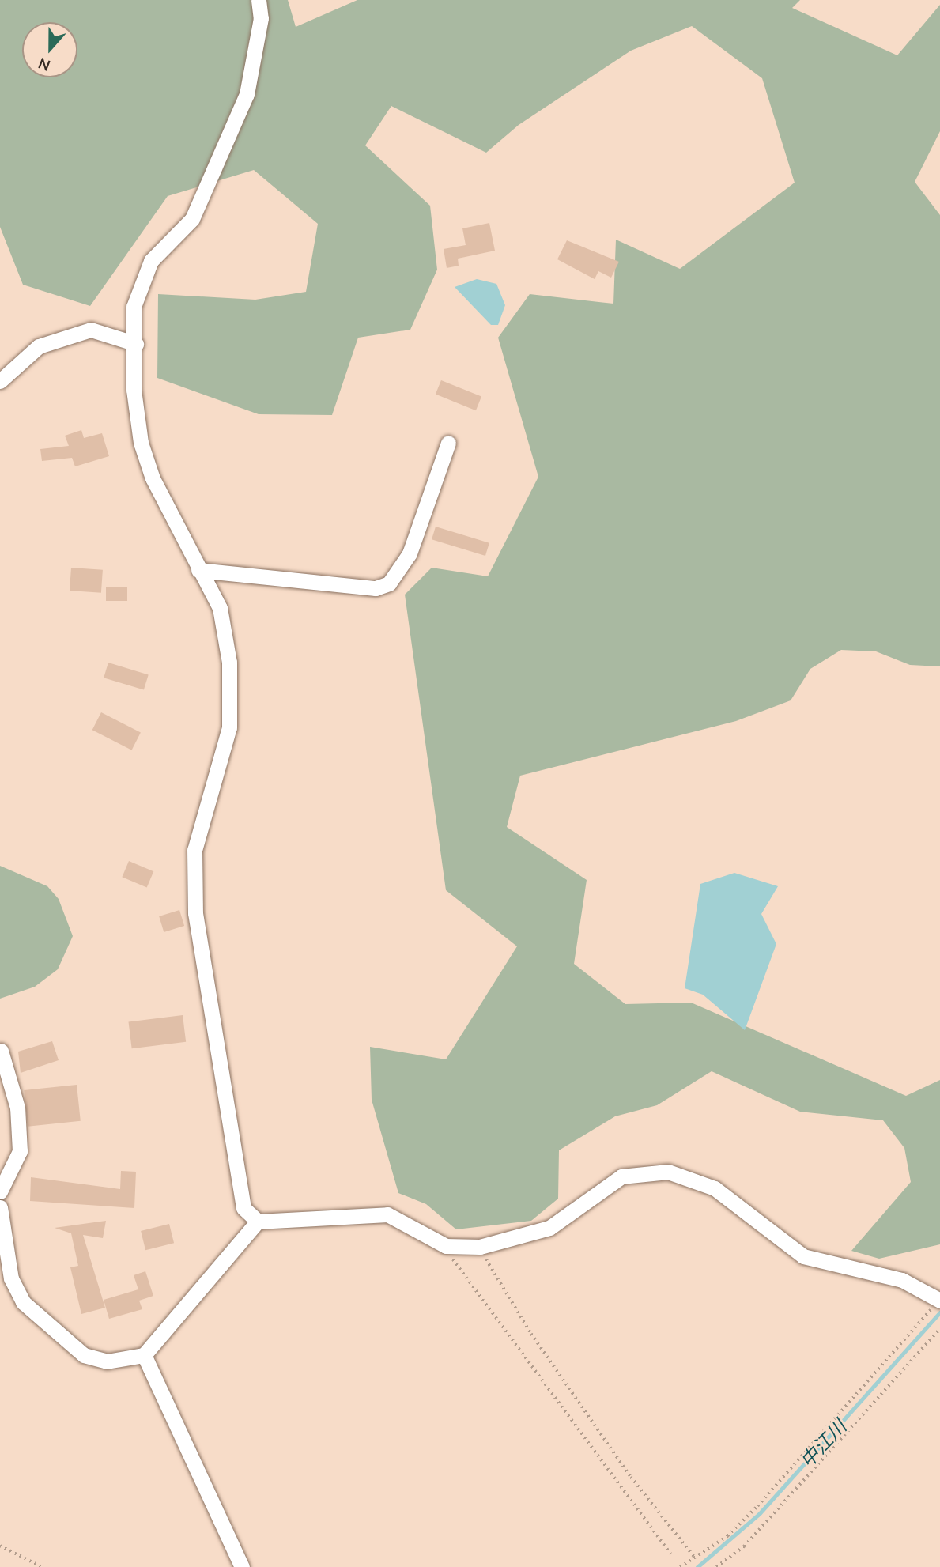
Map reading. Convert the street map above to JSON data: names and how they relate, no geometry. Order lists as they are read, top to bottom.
{
  "water": ["中江川"],
  "north": "bottom"
}
